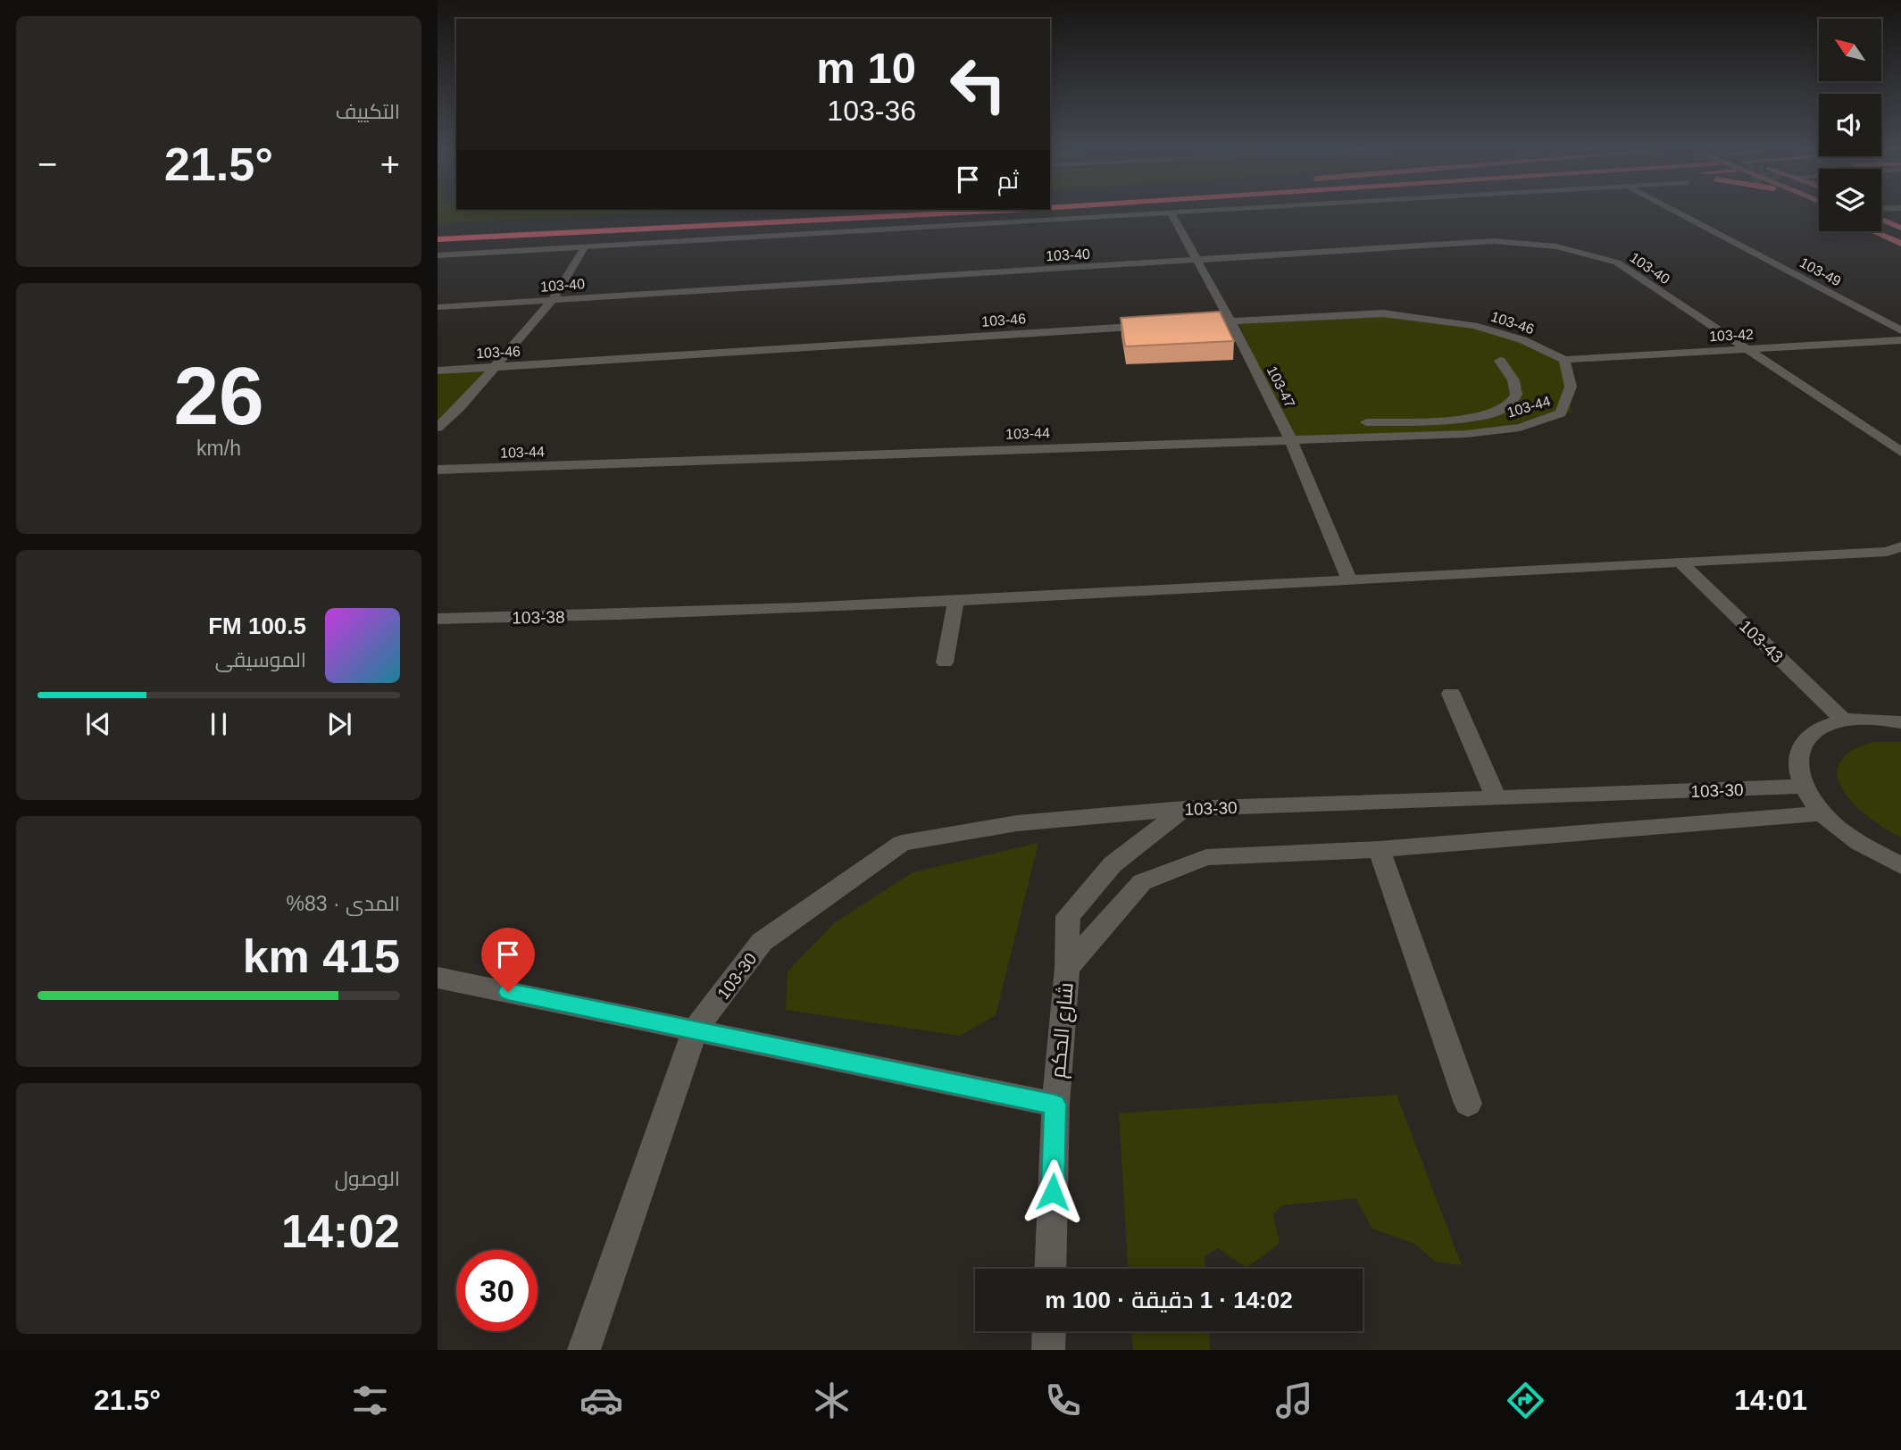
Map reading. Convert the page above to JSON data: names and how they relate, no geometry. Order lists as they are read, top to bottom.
{
  "streets": {
    "street": [
      "103-40",
      "103-49",
      "103-46",
      "103-42",
      "103-47",
      "103-44",
      "103-38",
      "103-43",
      "103-30",
      "شارع الحكم"
    ]
  },
  "crossings": [
    ["103-40", "103-42"],
    ["103-40", "103-47"],
    ["103-46", "103-42"],
    ["103-46", "103-47"],
    ["103-46", "103-44"],
    ["103-42", "103-44"],
    ["103-47", "103-44"],
    ["103-47", "103-38"],
    ["103-38", "103-43"],
    ["103-30", "شارع الحكم"]
  ],
  "north": "top left",
  "page": {
    "tile": [
      "التكييف",
      ["26", "km/h"],
      ["المدى · 83%", "415 km"],
      ["الوصول", "14:02"]
    ],
    "turn": ["10 m", "103-36"],
    "heat": ["−", "21.5°", "+"],
    "then": "ثم",
    "song": ["100.5 FM", "الموسيقى"],
    "limit": "30",
    "trip": "14:02 · 1 دقيقة · 100 m",
    "tabs": ["14:01", "21.5°"]
  }
}
